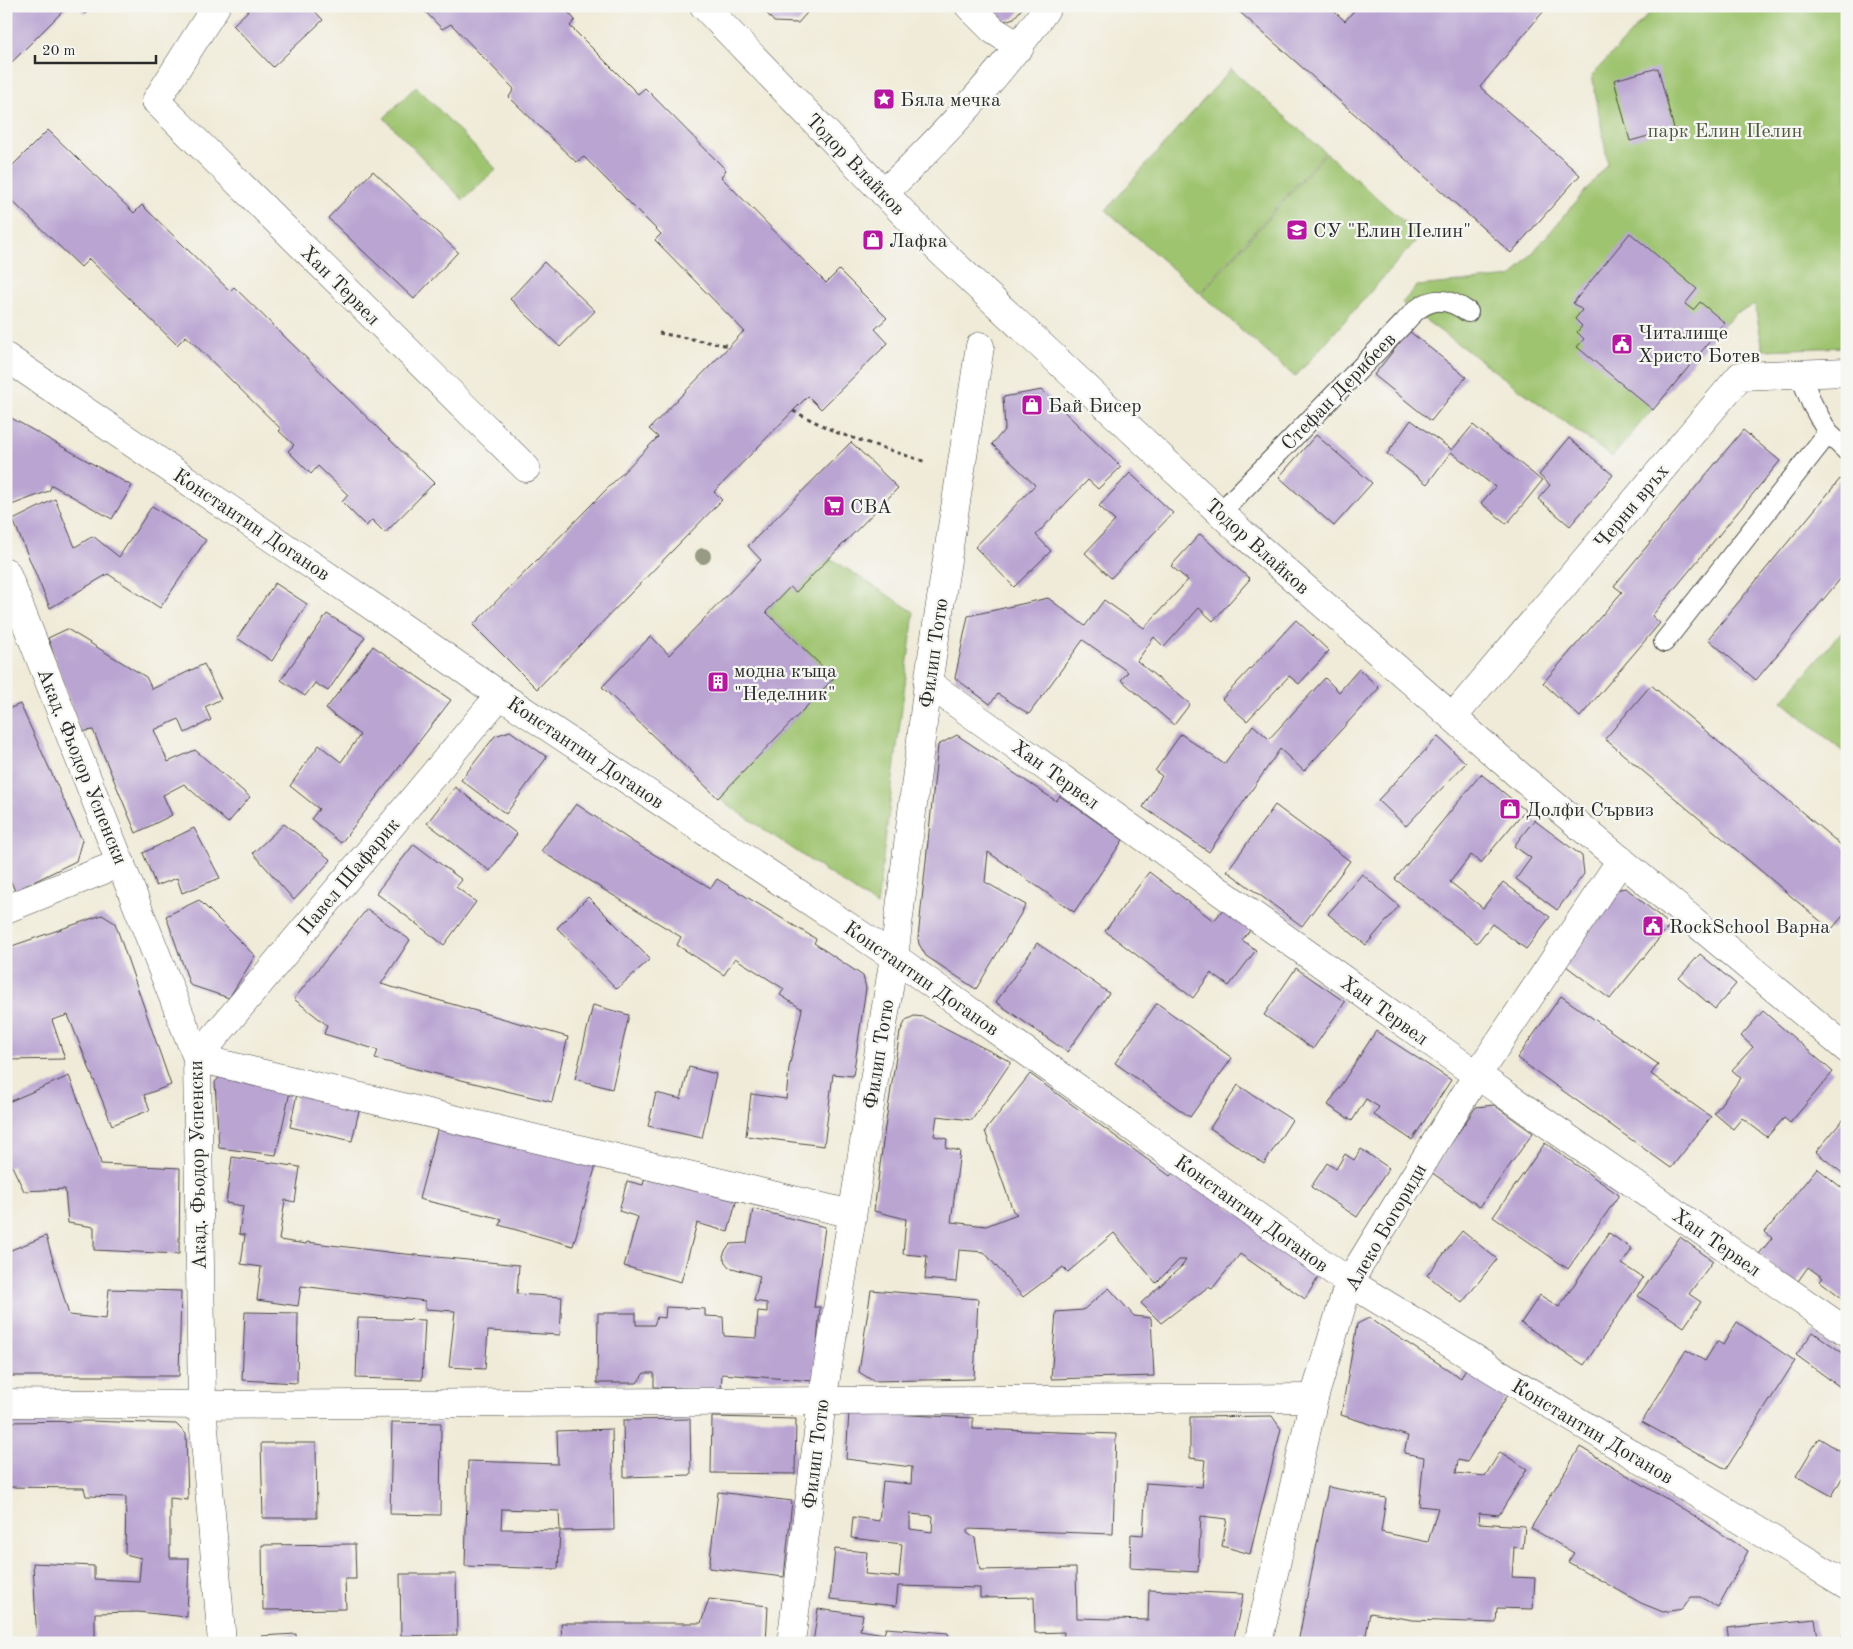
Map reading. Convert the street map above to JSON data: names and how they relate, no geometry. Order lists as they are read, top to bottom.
{
  "streets": {
    "street": [
      "Тодор Влайков",
      "Хан Тервел",
      "Черни връх",
      "Константин Доганов",
      "Филип Тотю",
      "Акад. Фьодор Успенски",
      "Павел Шафарик",
      "Алеко Богориди"
    ],
    "lane": ["Стефан Дерибеев"]
  },
  "crossings": [
    ["Тодор Влайков", "Стефан Дерибеев"],
    ["Тодор Влайков", "Черни връх"],
    ["Тодор Влайков", "Алеко Богориди"],
    ["Хан Тервел", "Филип Тотю"],
    ["Хан Тервел", "Алеко Богориди"],
    ["Константин Доганов", "Филип Тотю"],
    ["Константин Доганов", "Павел Шафарик"],
    ["Константин Доганов", "Алеко Богориди"],
    ["Акад. Фьодор Успенски", "Павел Шафарик"]
  ],
  "parks": ["парк Елин Пелин"],
  "places": {
    "place": ["Бяла мечка"],
    "school or university": ["СУ \"Елин Пелин\""],
    "shop": ["Лафка", "Бай Бисер", "Долфи Сървиз"],
    "public building": ["Читалище Христо Ботев", "RockSchool Варна"],
    "supermarket": ["CBA"],
    "building": ["модна къща \"Неделник\""]
  },
  "scale_bar": "20 m"
}
